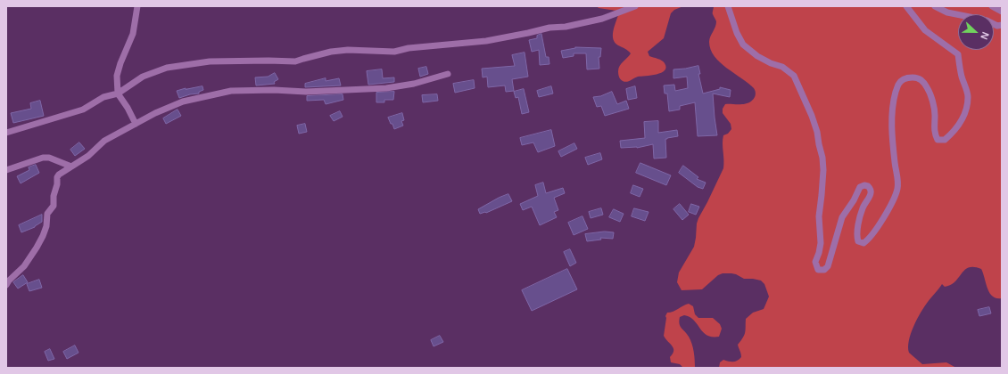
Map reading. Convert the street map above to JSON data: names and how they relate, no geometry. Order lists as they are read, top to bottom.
{
  "north": "right"
}
